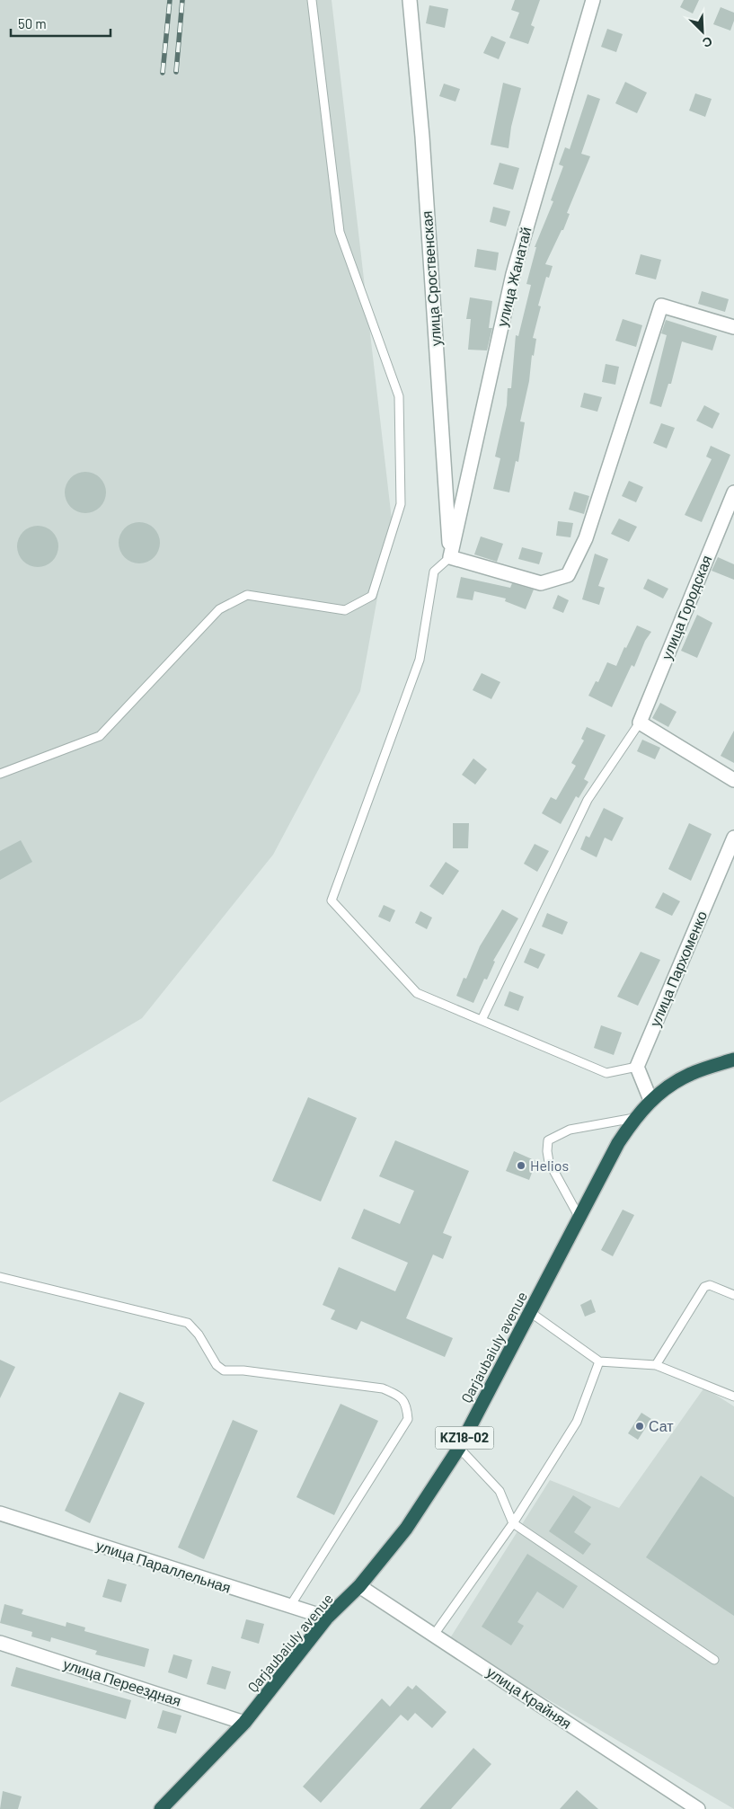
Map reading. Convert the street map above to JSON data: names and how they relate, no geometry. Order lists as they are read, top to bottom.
{
  "streets": {
    "highway": ["Qarjaubaiuly avenue", "KZ18-02"],
    "street": [
      "улица Жанатай",
      "улица Сроственская",
      "улица Городская",
      "улица Пархоменко",
      "улица Параллельная",
      "улица Переездная",
      "улица Крайняя"
    ]
  },
  "crossings": [
    ["улица Жанатай", "улица Сроственская"],
    ["Qarjaubaiuly avenue", "улица Параллельная"],
    ["Qarjaubaiuly avenue", "улица Переездная"],
    ["Qarjaubaiuly avenue", "улица Крайняя"]
  ],
  "places": ["Helios", "Сат"],
  "scale_bar": "50 m",
  "north": "bottom right"
}
